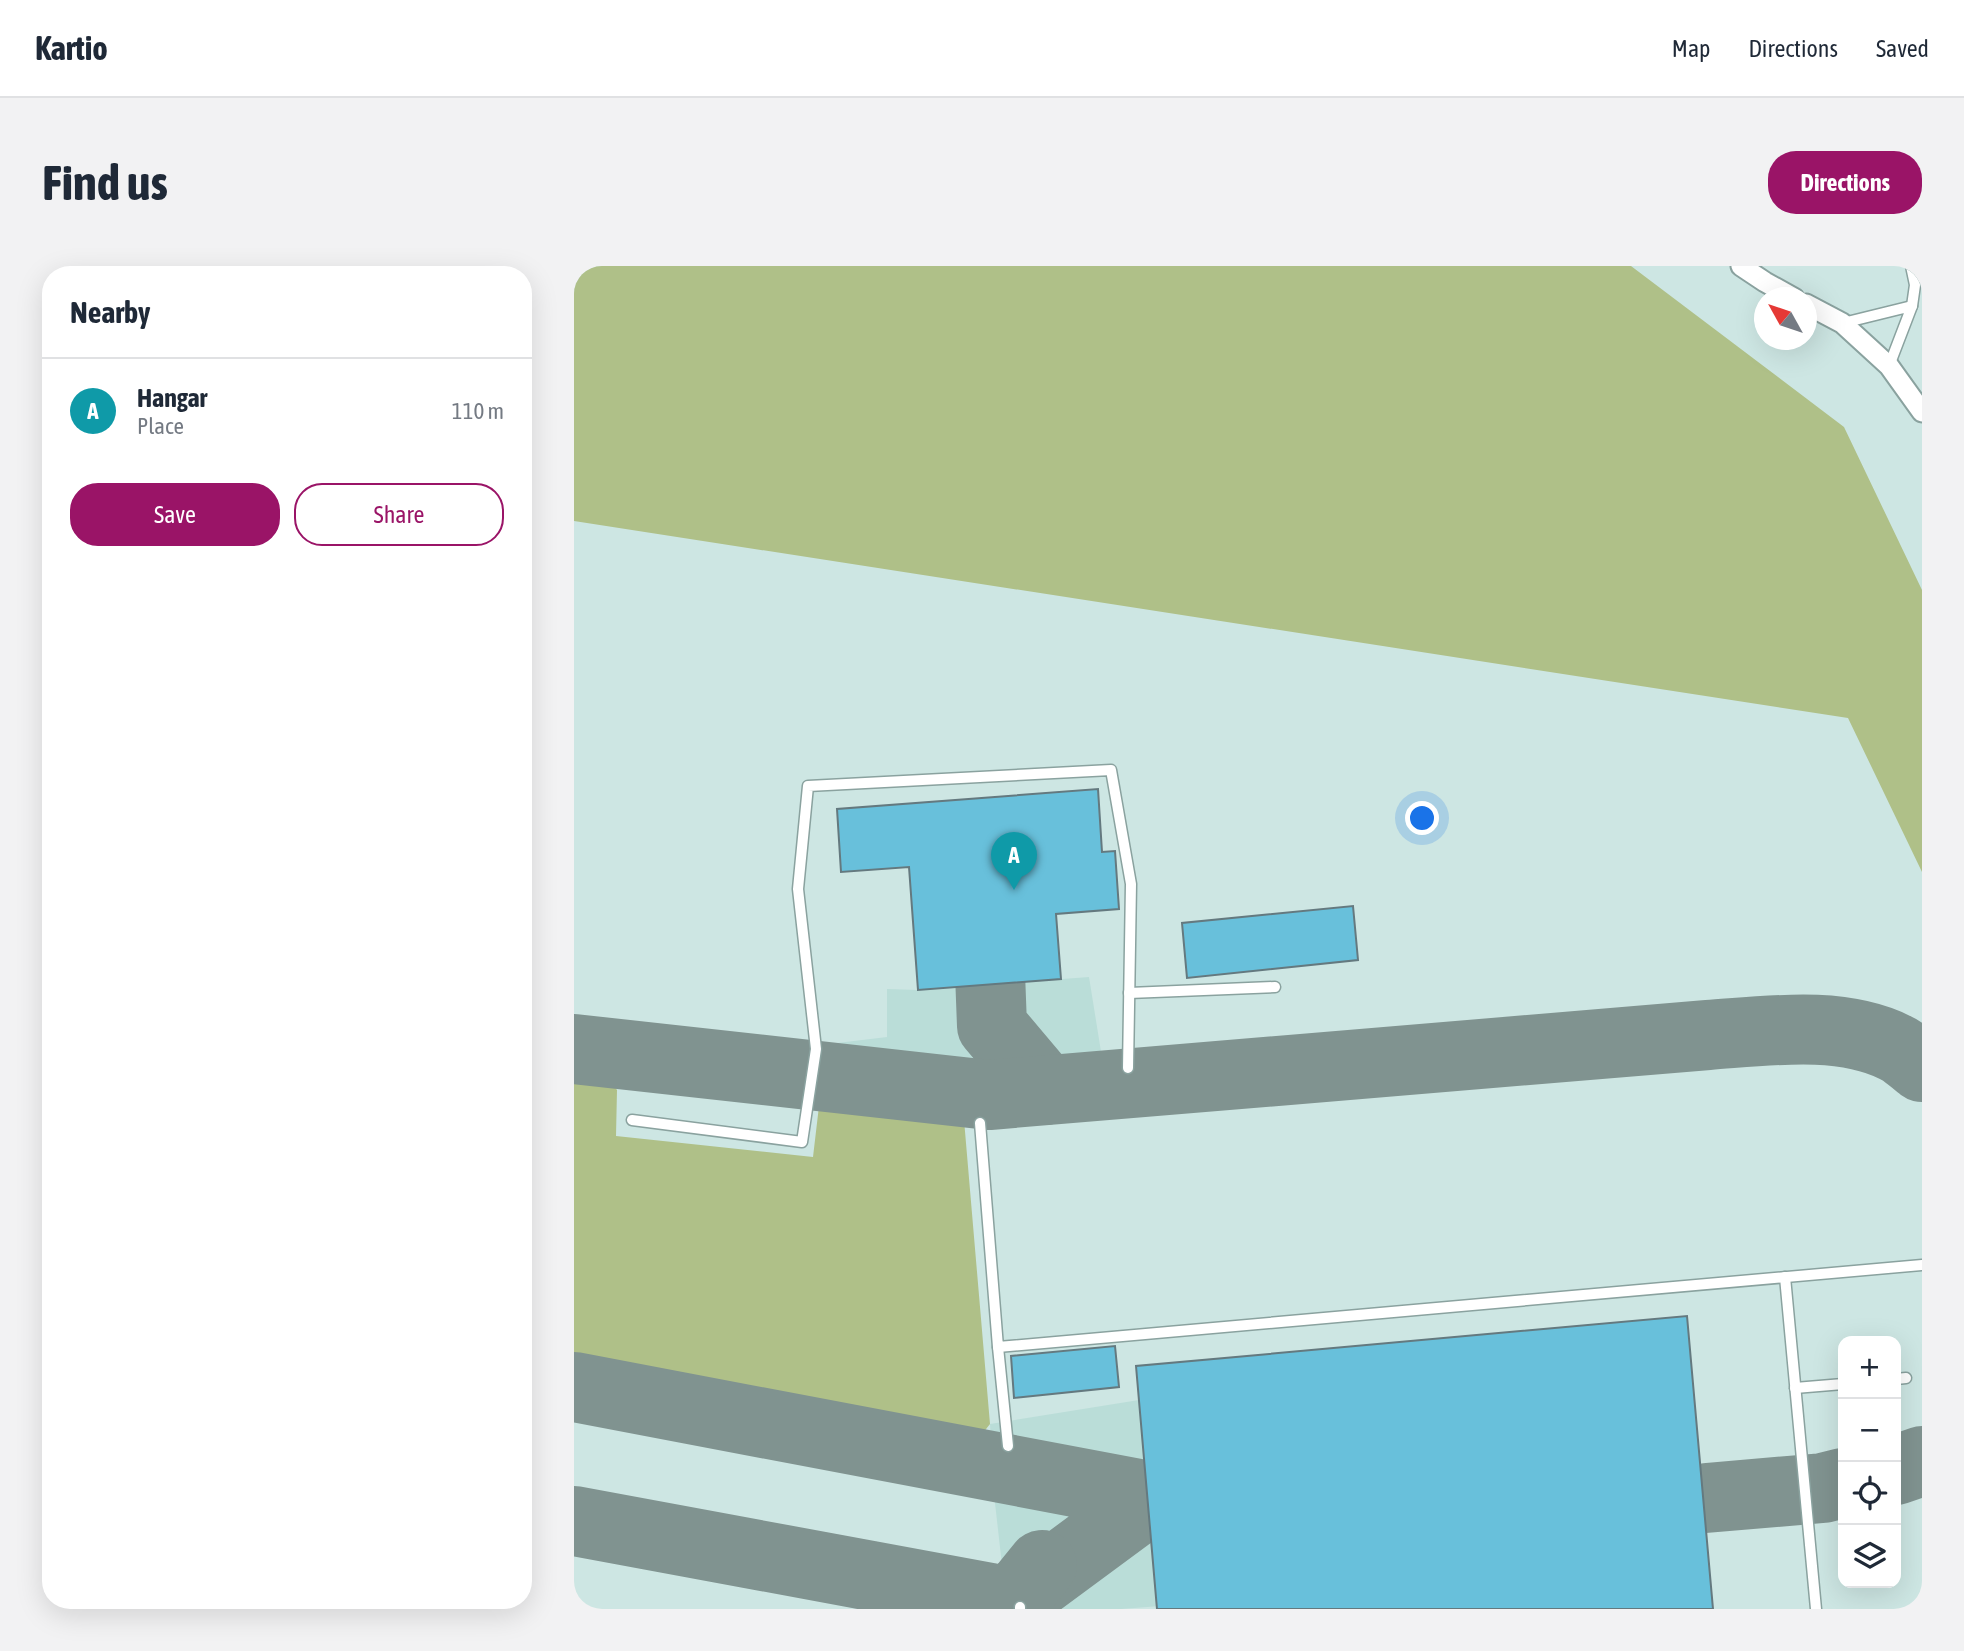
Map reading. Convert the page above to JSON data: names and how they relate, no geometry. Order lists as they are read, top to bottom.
{
  "north": "top left",
  "page": {
    "header": "Kartio",
    "nav": ["Map", "Directions", "Saved"],
    "buttons": [
      "Directions",
      ["Save", "Share"]
    ],
    "title": "Find us",
    "heading": "Nearby",
    "list": [
      {
        "mark": "A",
        "name": "Hangar",
        "note": "Place",
        "value": "110 m"
      }
    ],
    "pins": "A",
    "map_buttons": ["+", "−"]
  }
}
